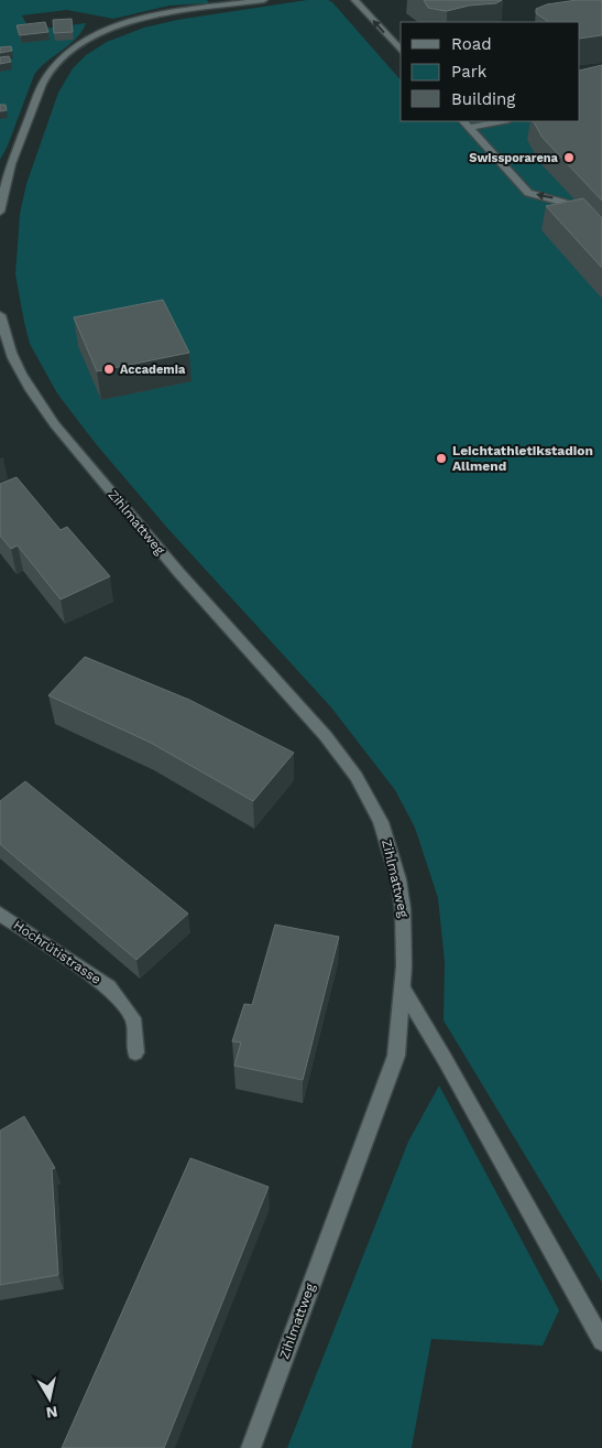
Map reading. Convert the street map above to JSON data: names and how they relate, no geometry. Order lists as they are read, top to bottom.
{
  "streets": {
    "street": ["Zihlmattweg", "Hochrütistrasse"]
  },
  "places": ["Swissporarena", "Accademia", "Leichtathletikstadion Allmend"],
  "legend": ["Road", "Park", "Building"],
  "north": "bottom"
}
